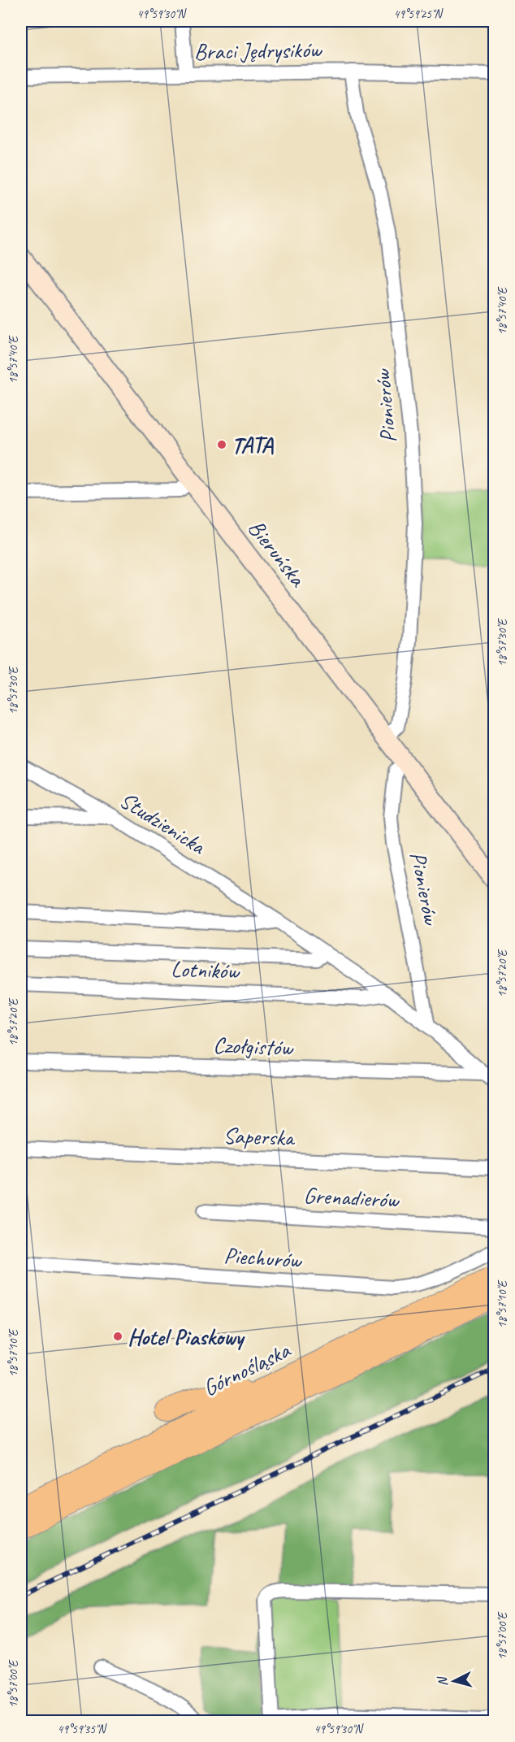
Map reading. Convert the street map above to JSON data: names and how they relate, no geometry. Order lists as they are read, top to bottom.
{
  "streets": {
    "main road": ["Bieruńska", "Górnośląska"],
    "street": [
      "Braci Jędrysików",
      "Pionierów",
      "Studzienicka",
      "Lotników",
      "Czołgistów",
      "Saperska",
      "Grenadierów",
      "Piechurów"
    ]
  },
  "crossings": [
    ["Braci Jędrysików", "Pionierów"],
    ["Pionierów", "Bieruńska"],
    ["Pionierów", "Studzienicka"],
    ["Studzienicka", "Lotników"],
    ["Studzienicka", "Czołgistów"]
  ],
  "places": ["TATA", "Hotel Piaskowy"],
  "north": "left",
  "coordinates": [
    "49°59'30\"N",
    "49°59'25\"N",
    "18°57'40\"E",
    "18°57'30\"E",
    "18°57'20\"E",
    "18°57'10\"E",
    "18°57'00\"E",
    "49°59'35\"N"
  ]
}
